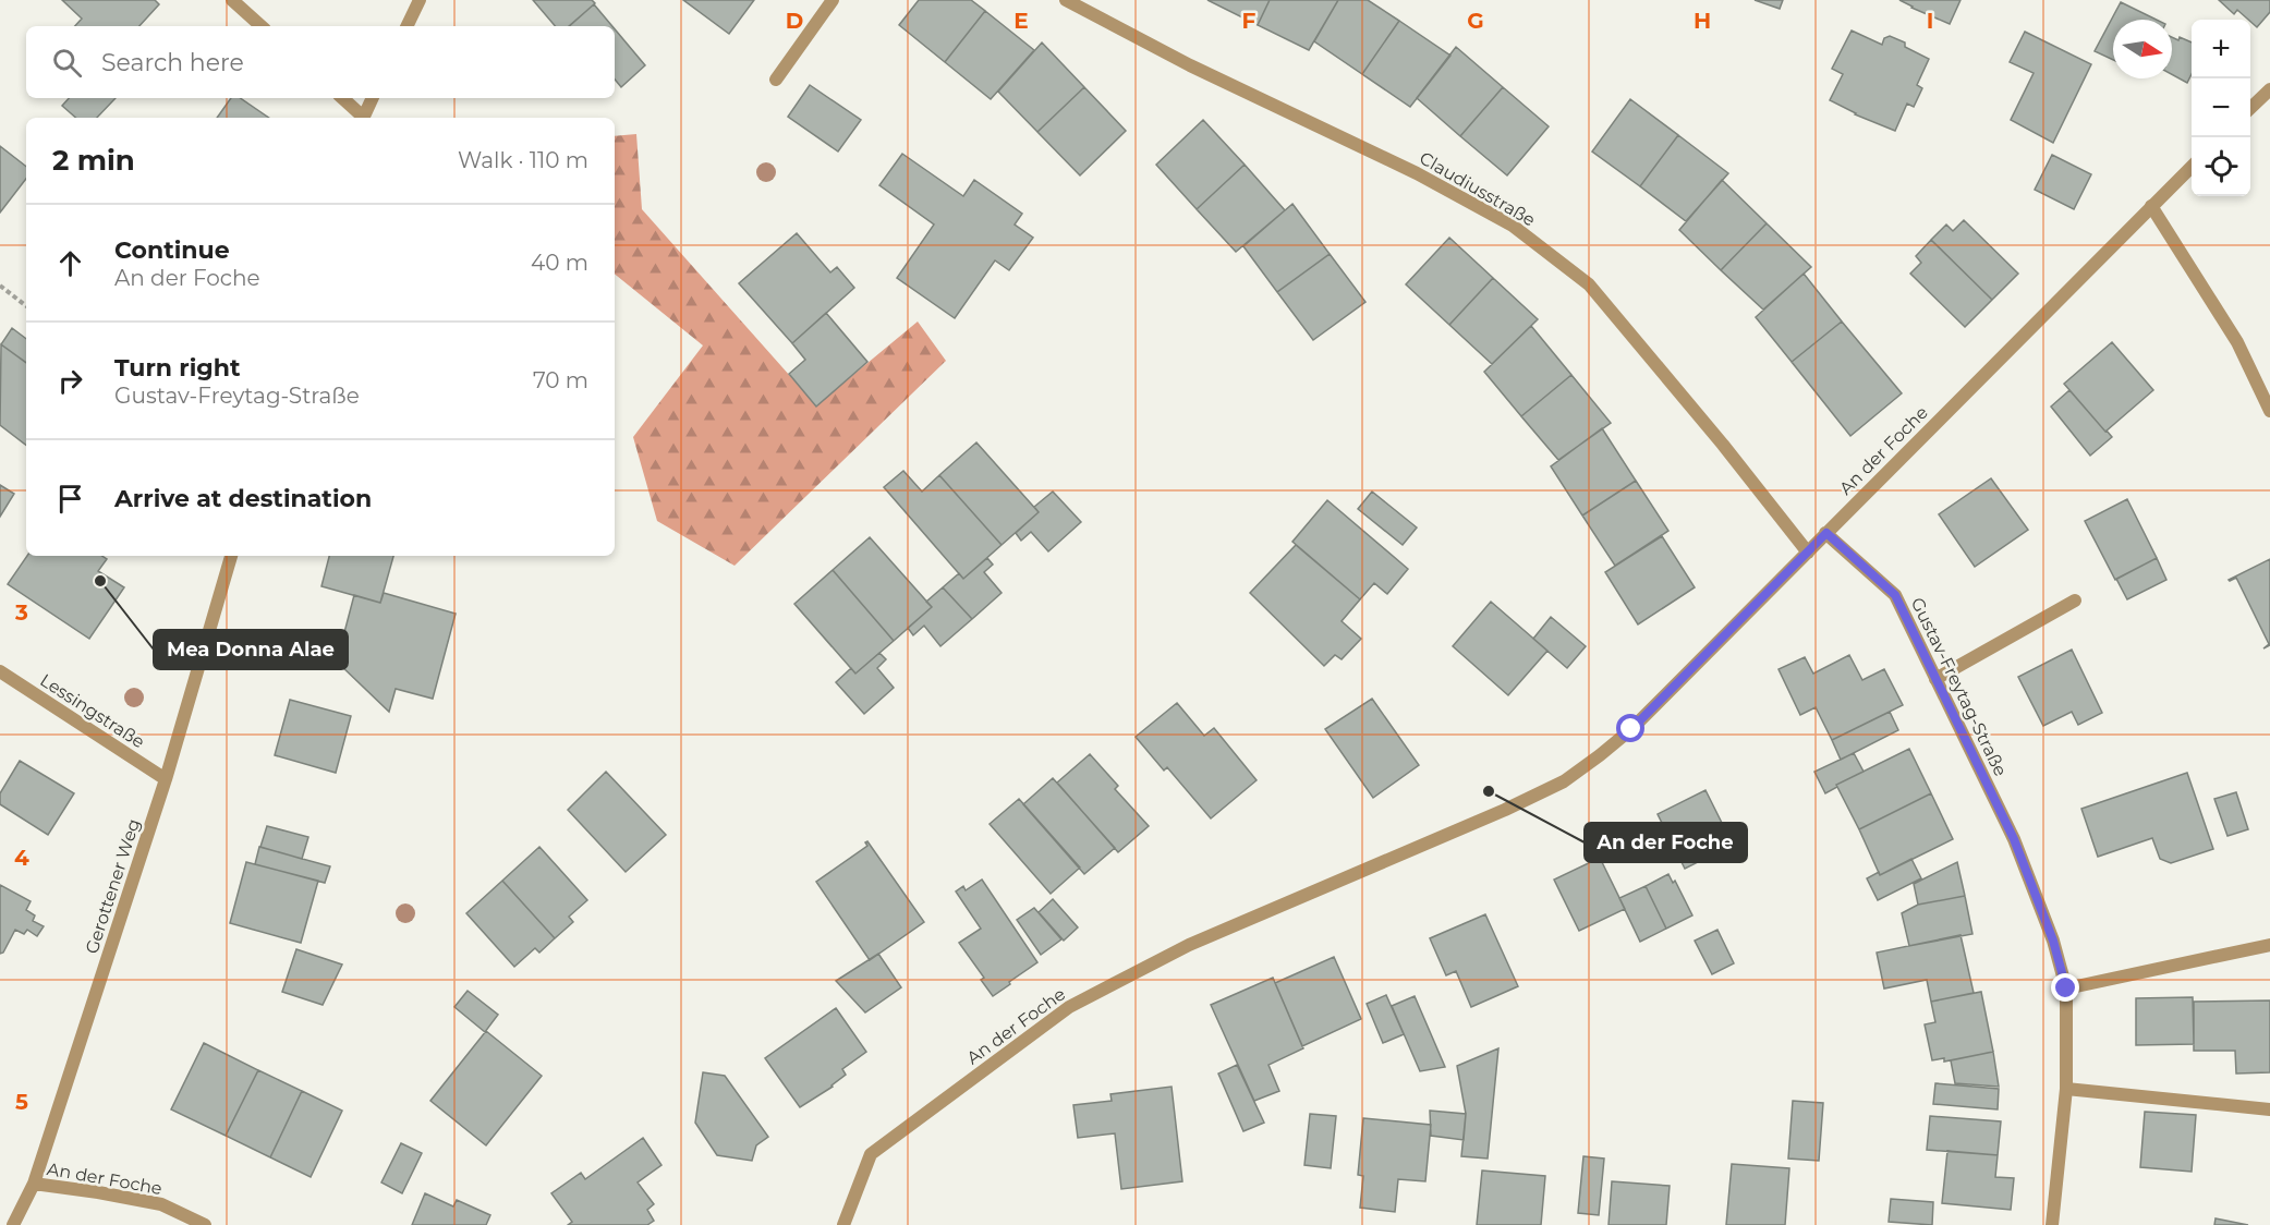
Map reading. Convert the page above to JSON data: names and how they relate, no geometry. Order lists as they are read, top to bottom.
{
  "streets": {
    "street": [
      "Claudiusstraße",
      "An der Foche",
      "Gustav-Freytag-Straße",
      "Lessingstraße",
      "Gerottener Weg"
    ]
  },
  "crossings": [
    ["Claudiusstraße", "An der Foche"],
    ["An der Foche", "Gustav-Freytag-Straße"],
    ["An der Foche", "Gerottener Weg"],
    ["Lessingstraße", "Gerottener Weg"]
  ],
  "places": ["Mea Donna Alae", "An der Foche"],
  "north": "right",
  "page": {
    "map_buttons": ["+", "−"],
    "search": "Search here",
    "heading": ["2 min", "Walk · 110 m"],
    "list": [
      ["Continue", "An der Foche", "40 m"],
      ["Turn right", "Gustav-Freytag-Straße", "70 m"],
      "Arrive at destination"
    ]
  },
  "grid": {
    "columns": [
      "D",
      "E",
      "F",
      "G",
      "H",
      "I"
    ],
    "rows": ["3", "4", "5"]
  }
}
